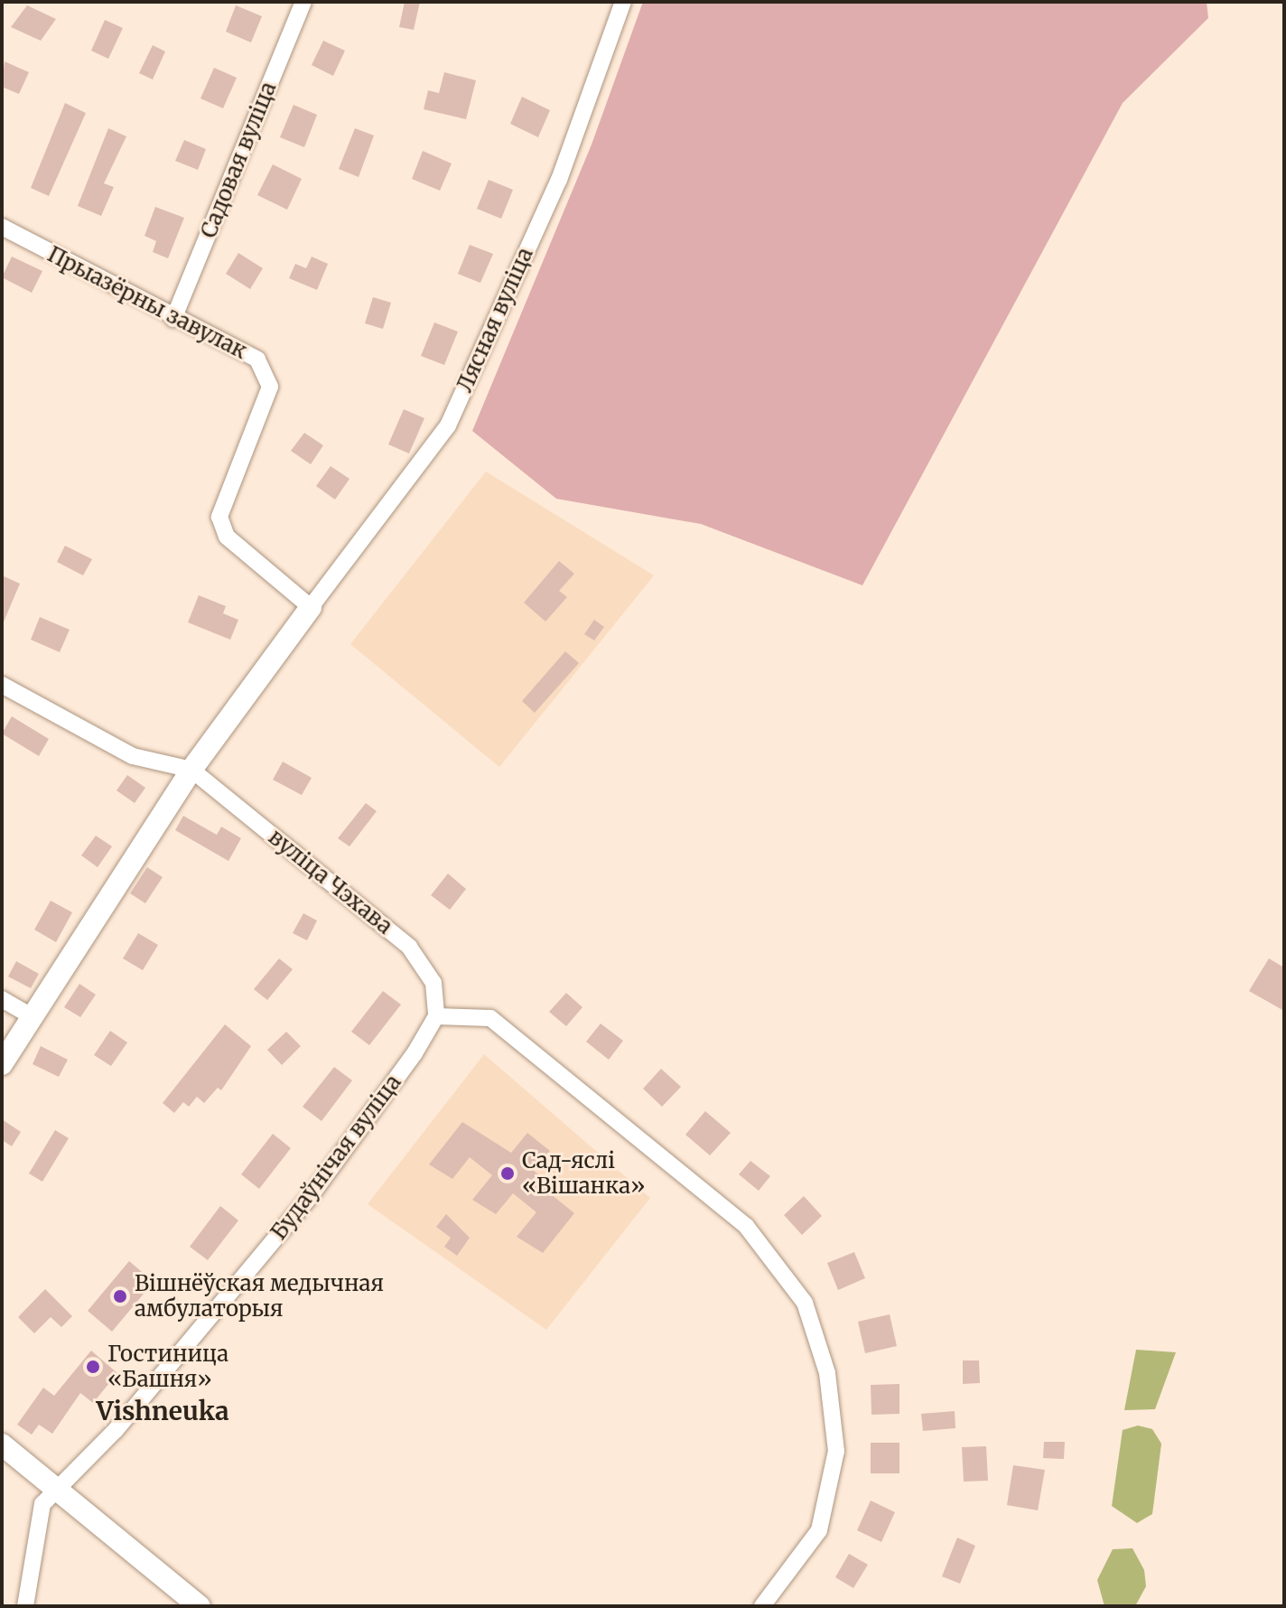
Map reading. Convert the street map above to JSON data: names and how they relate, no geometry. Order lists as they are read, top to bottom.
{
  "streets": {
    "street": [
      "Садовая вуліца",
      "Прыазёрны завулак",
      "Лясная вуліца",
      "вуліца Чэхава",
      "Будаўнічая вуліца"
    ]
  },
  "crossings": [
    ["Садовая вуліца", "Прыазёрны завулак"],
    ["Прыазёрны завулак", "Лясная вуліца"],
    ["вуліца Чэхава", "Будаўнічая вуліца"]
  ],
  "districts": ["Vishneuka"],
  "places": ["Сад-яслі «Вішанка»", "Вішнёўская медычная амбулаторыя", "Гостиница «Башня»"]
}
